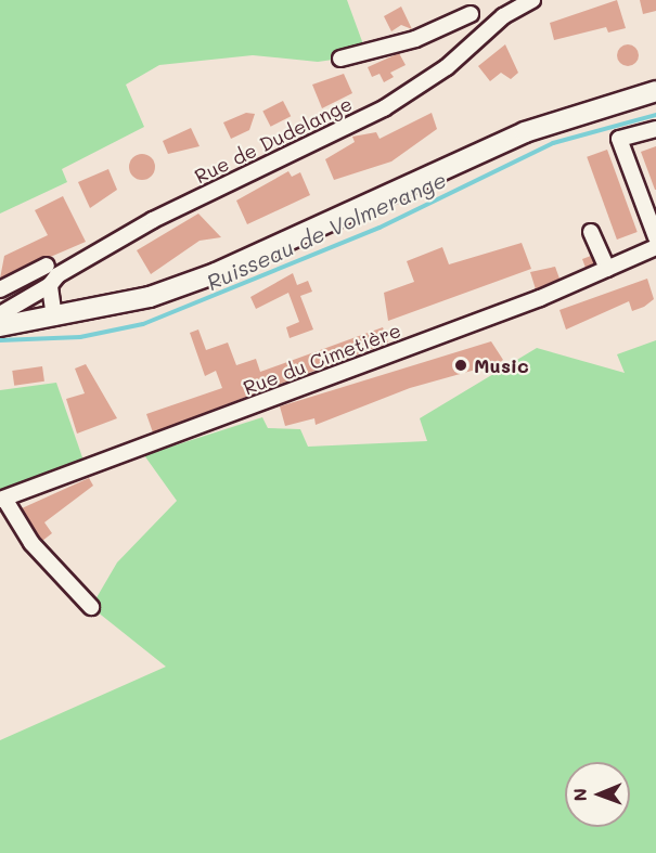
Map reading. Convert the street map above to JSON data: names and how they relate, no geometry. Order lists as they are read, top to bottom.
{
  "streets": {
    "street": ["Rue de Dudelange", "Rue du Cimetière"]
  },
  "water": ["Ruisseau de Volmerange"],
  "places": ["Music"],
  "north": "left"
}
